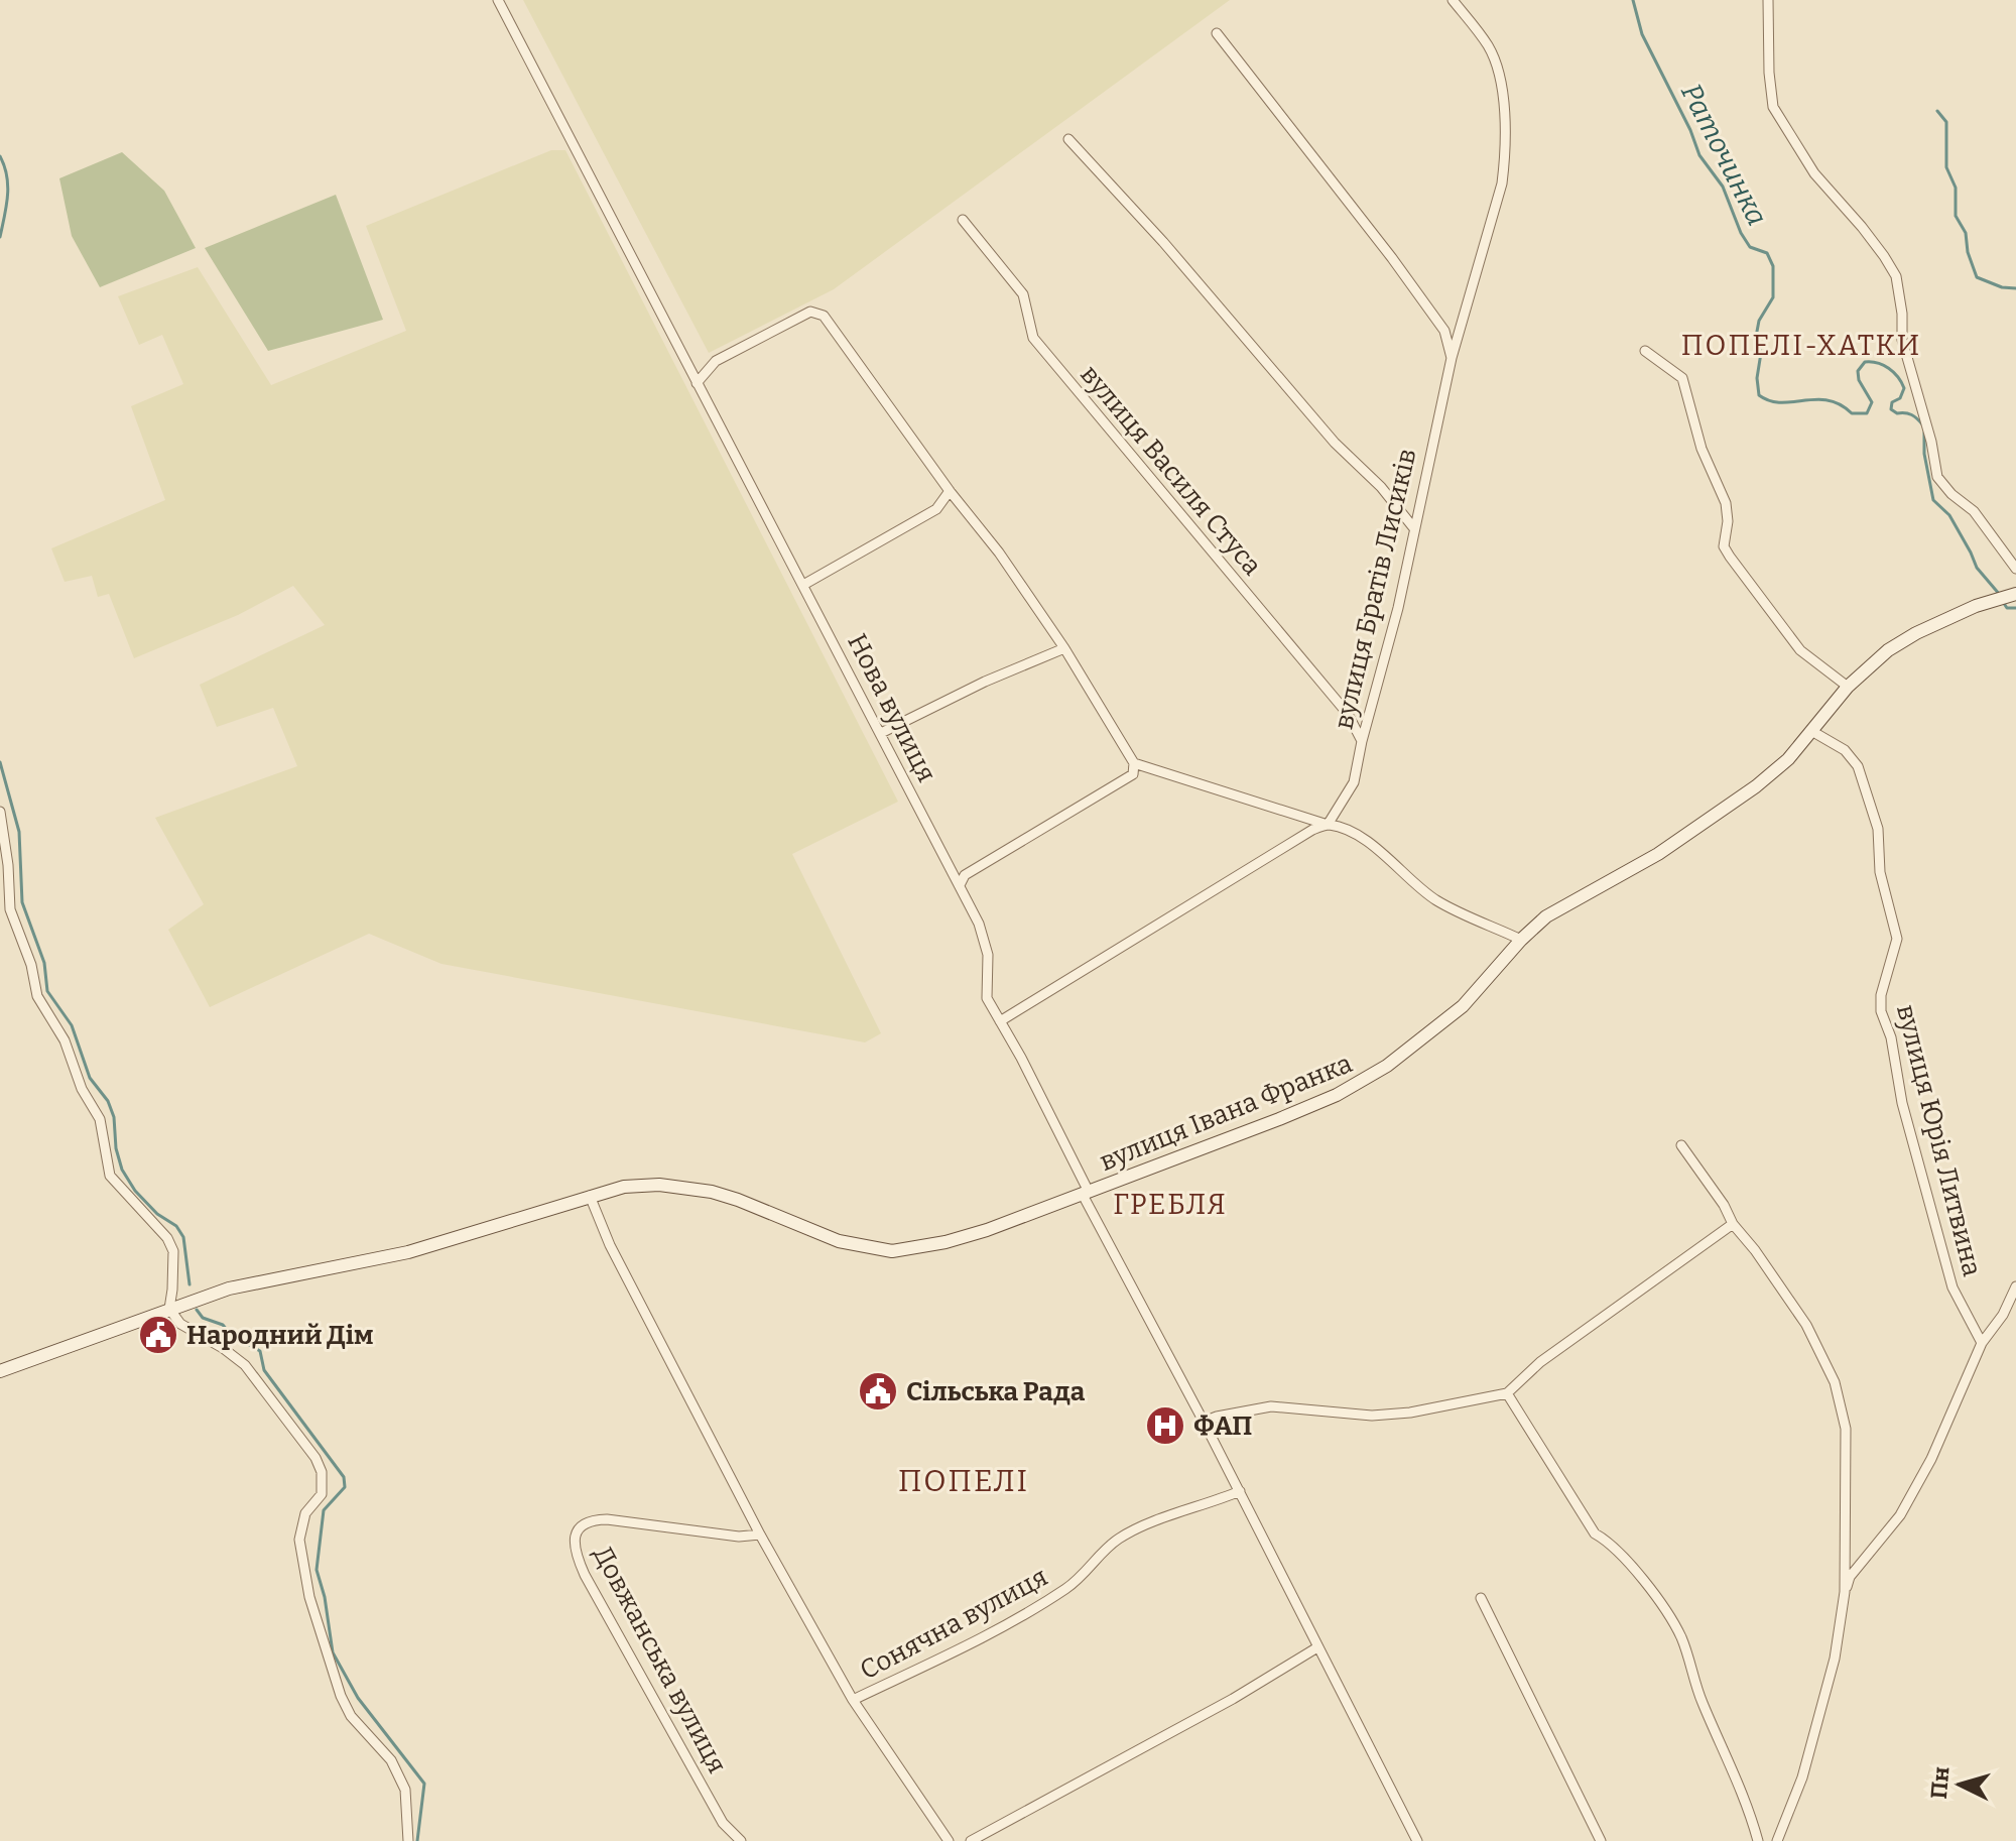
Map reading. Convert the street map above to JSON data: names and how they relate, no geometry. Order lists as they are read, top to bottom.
{
  "streets": {
    "main road": ["вулиця Івана Франка"],
    "street": [
      "вулиця Василя Стуса",
      "вулиця Братів Лисиків",
      "Нова вулиця",
      "вулиця Юрія Литвина",
      "Сонячна вулиця",
      "Довжанська вулиця"
    ]
  },
  "crossings": [
    ["вулиця Василя Стуса", "вулиця Братів Лисиків"],
    ["Нова вулиця", "вулиця Івана Франка"],
    ["вулиця Івана Франка", "вулиця Юрія Литвина"]
  ],
  "districts": ["ПОПЕЛІ-ХАТКИ", "ГРЕБЛЯ", "ПОПЕЛІ"],
  "water": ["Раточинка"],
  "places": {
    "public building": ["Народний Дім", "Сільська Рада"],
    "hospital": ["ФАП"]
  },
  "north": "left"
}
